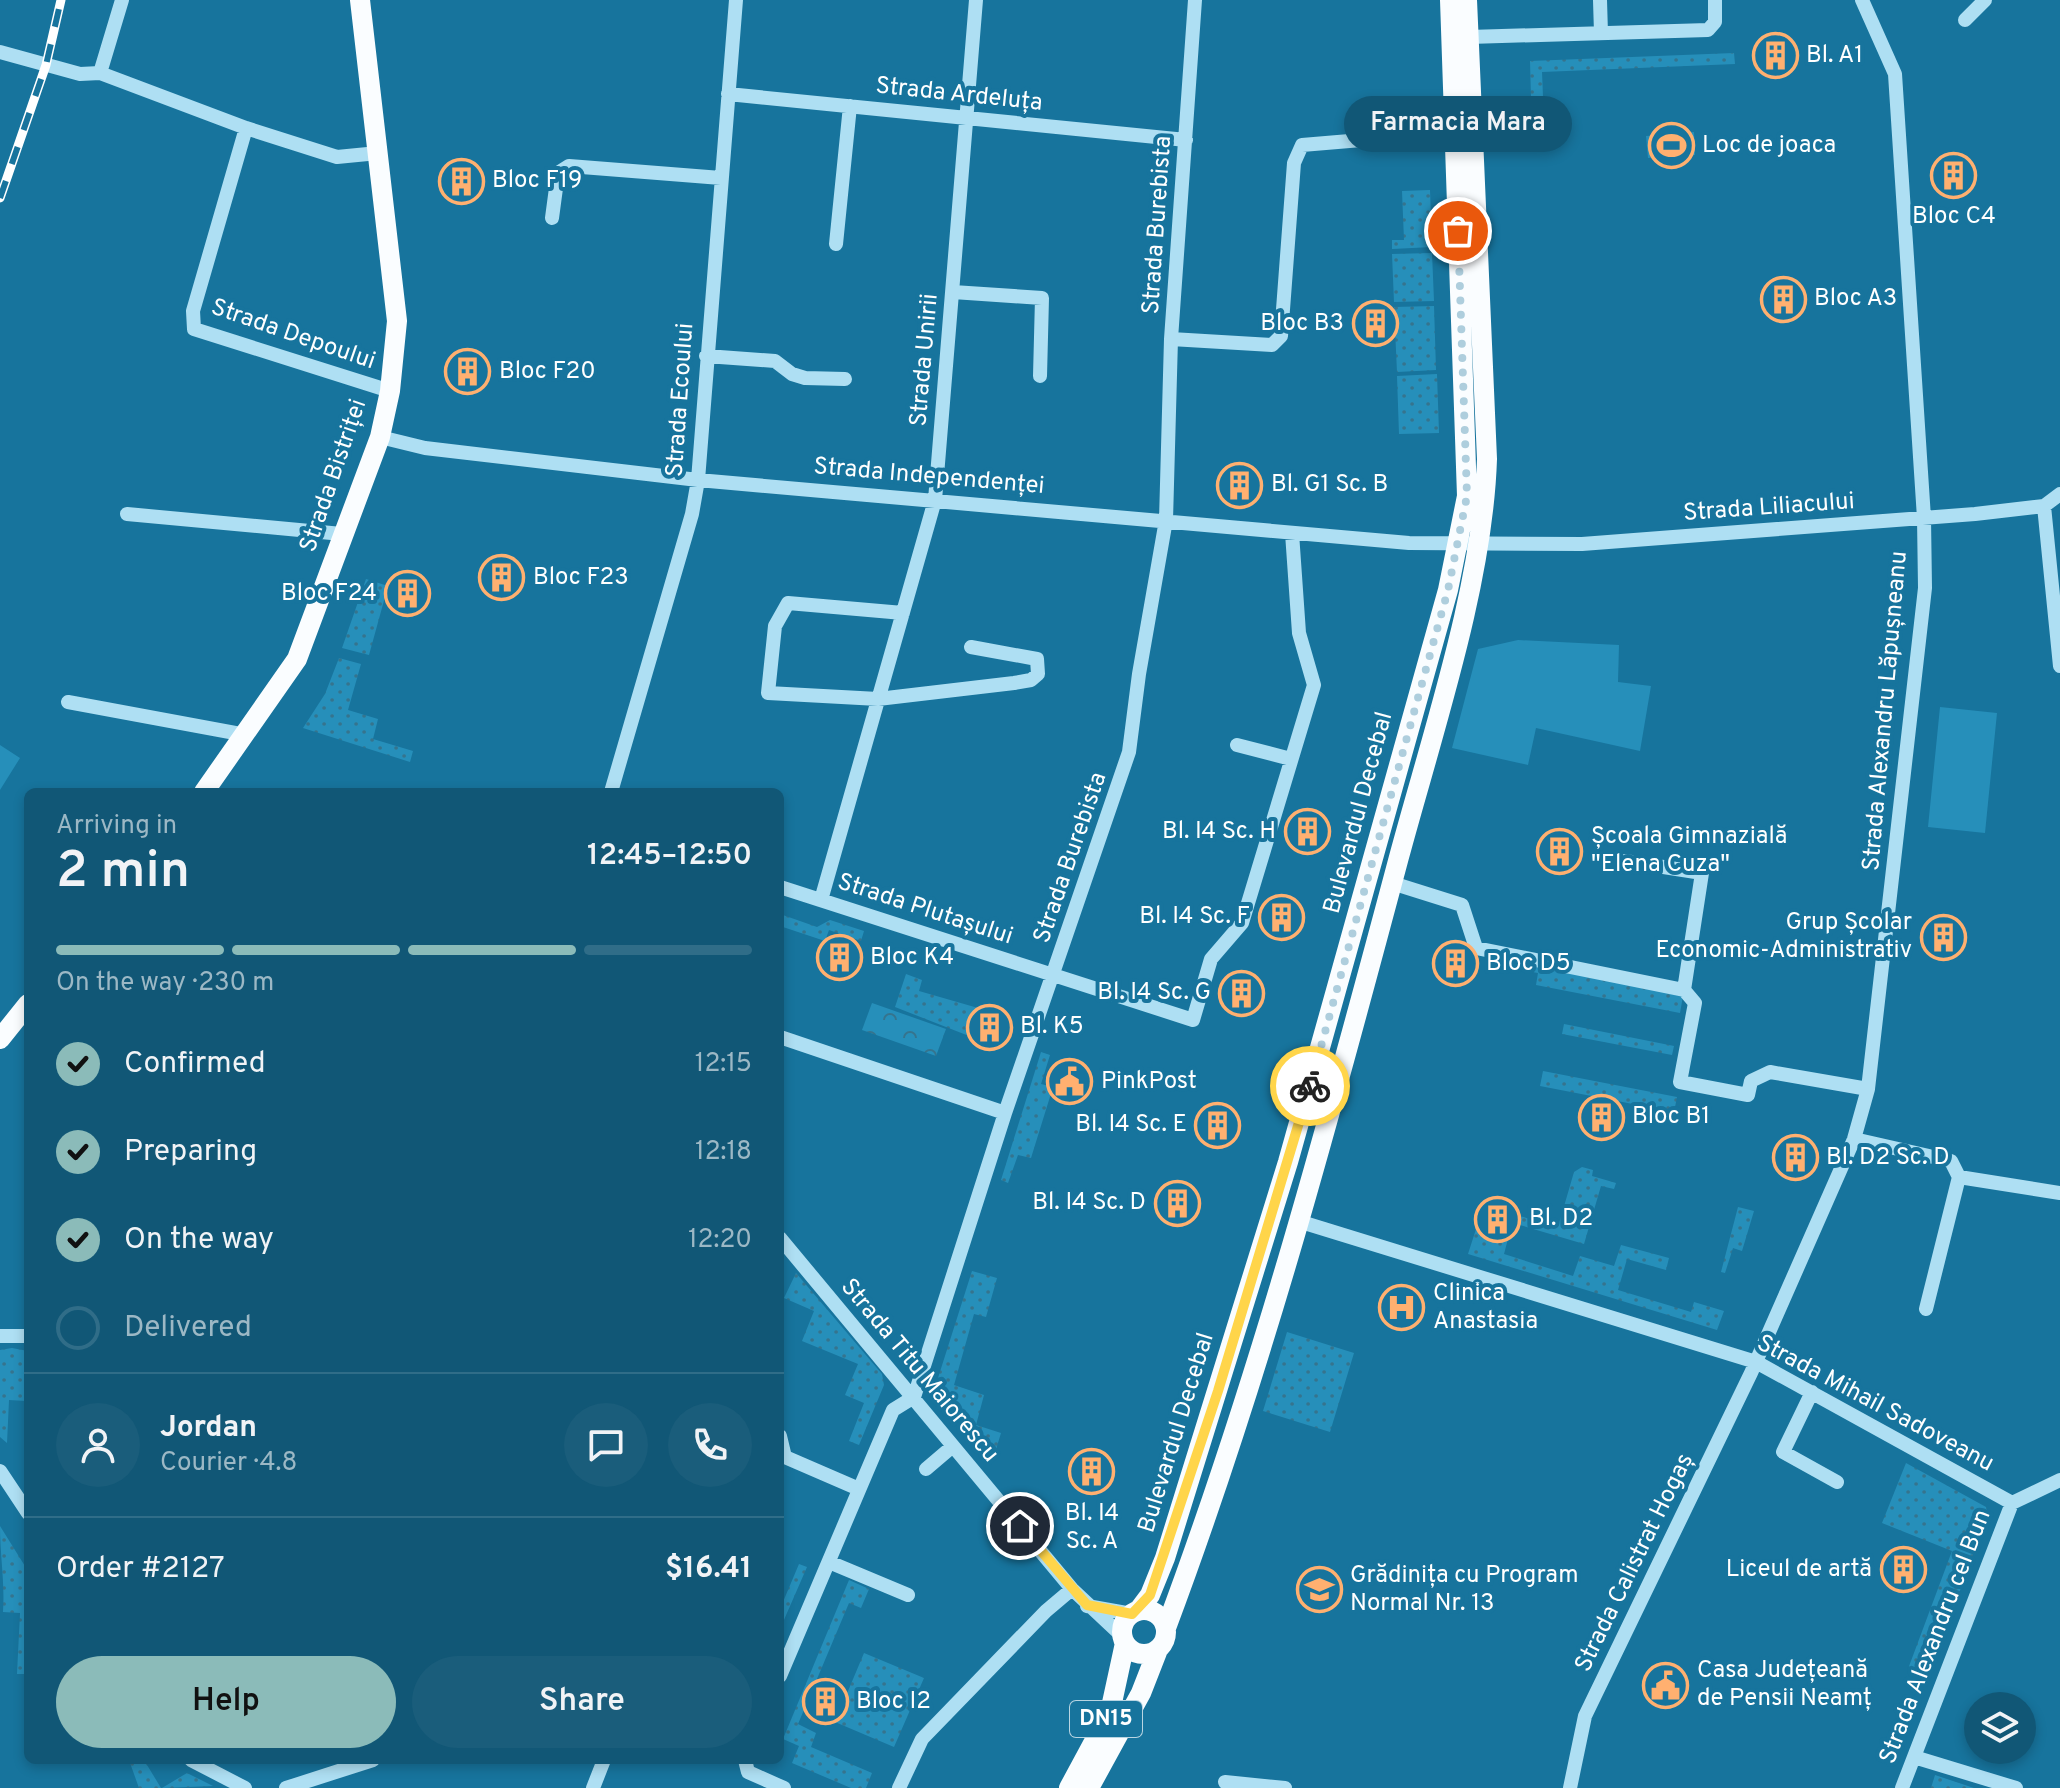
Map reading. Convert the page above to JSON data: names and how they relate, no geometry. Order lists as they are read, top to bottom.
{
  "streets": {
    "main road": ["Strada Bistriței", "Bulevardul Decebal", "DN15"],
    "street": [
      "Strada Ardeluța",
      "Strada Burebista",
      "Strada Depoului",
      "Strada Unirii",
      "Strada Ecoului",
      "Strada Independenței",
      "Strada Liliacului",
      "Strada Alexandru Lăpușneanu",
      "Strada Plutașului",
      "Strada Titu Maiorescu",
      "Strada Mihail Sadoveanu",
      "Strada Calistrat Hogaș",
      "Strada Alexandru cel Bun"
    ]
  },
  "crossings": [
    ["Strada Ardeluța", "Strada Burebista"],
    ["Strada Ardeluța", "Strada Unirii"],
    ["Strada Ardeluța", "Strada Ecoului"],
    ["Strada Burebista", "Strada Independenței"],
    ["Strada Burebista", "Strada Plutașului"],
    ["Strada Burebista", "Strada Titu Maiorescu"],
    ["Strada Depoului", "Strada Bistriței"],
    ["Strada Unirii", "Strada Independenței"],
    ["Strada Unirii", "Strada Plutașului"],
    ["Strada Ecoului", "Strada Independenței"],
    ["Strada Bistriței", "Strada Independenței"],
    ["Strada Independenței", "Strada Liliacului"],
    ["Strada Independenței", "Bulevardul Decebal"],
    ["Strada Liliacului", "Strada Alexandru Lăpușneanu"],
    ["Strada Liliacului", "Bulevardul Decebal"],
    ["Strada Alexandru Lăpușneanu", "Strada Mihail Sadoveanu"],
    ["Strada Alexandru Lăpușneanu", "Strada Calistrat Hogaș"],
    ["Bulevardul Decebal", "Strada Titu Maiorescu"],
    ["Bulevardul Decebal", "Strada Mihail Sadoveanu"],
    ["Bulevardul Decebal", "DN15"],
    ["Strada Titu Maiorescu", "DN15"],
    ["Strada Mihail Sadoveanu", "Strada Calistrat Hogaș"],
    ["Strada Mihail Sadoveanu", "Strada Alexandru cel Bun"]
  ],
  "places": {
    "building": [
      "Bl. A1",
      "Bloc C4",
      "Bloc F19",
      "Bloc A3",
      "Bloc B3",
      "Bloc F20",
      "Bl. G1 Sc. B",
      "Bloc F23",
      "Bloc F24",
      "Bl. I4 Sc. H",
      "Școala Gimnazială \"Elena Cuza\"",
      "Bl. I4 Sc. F",
      "Grup Școlar Economic-Administrativ",
      "Bloc K4",
      "Bloc D5",
      "Bl. I4 Sc. G",
      "Bl. K5",
      "Bloc B1",
      "Bl. I4 Sc. E",
      "Bl. D2 Sc. D",
      "Bl. I4 Sc. D",
      "Bl. D2",
      "Bl. I4 Sc. A",
      "Liceul de artă",
      "Bloc I2"
    ],
    "sports": ["Loc de joaca"],
    "other": ["Farmacia Mara"],
    "public building": ["PinkPost", "Casa Județeană de Pensii Neamț"],
    "hospital": ["Clinica Anastasia"],
    "school or university": ["Grădinița cu Program Normal Nr. 13"]
  },
  "page": {
    "bubble": "Farmacia Mara",
    "heading": ["2 min", "Arriving in", "12:45–12:50"],
    "panel": [
      "Jordan",
      "Courier · 4.8",
      "Order #2127",
      "$16.41"
    ],
    "bar": "On the way · 230 m",
    "list": [
      ["Confirmed", "12:15"],
      ["Preparing", "12:18"],
      ["On the way", "12:20"],
      "Delivered"
    ],
    "buttons": ["Help", "Share"]
  }
}
